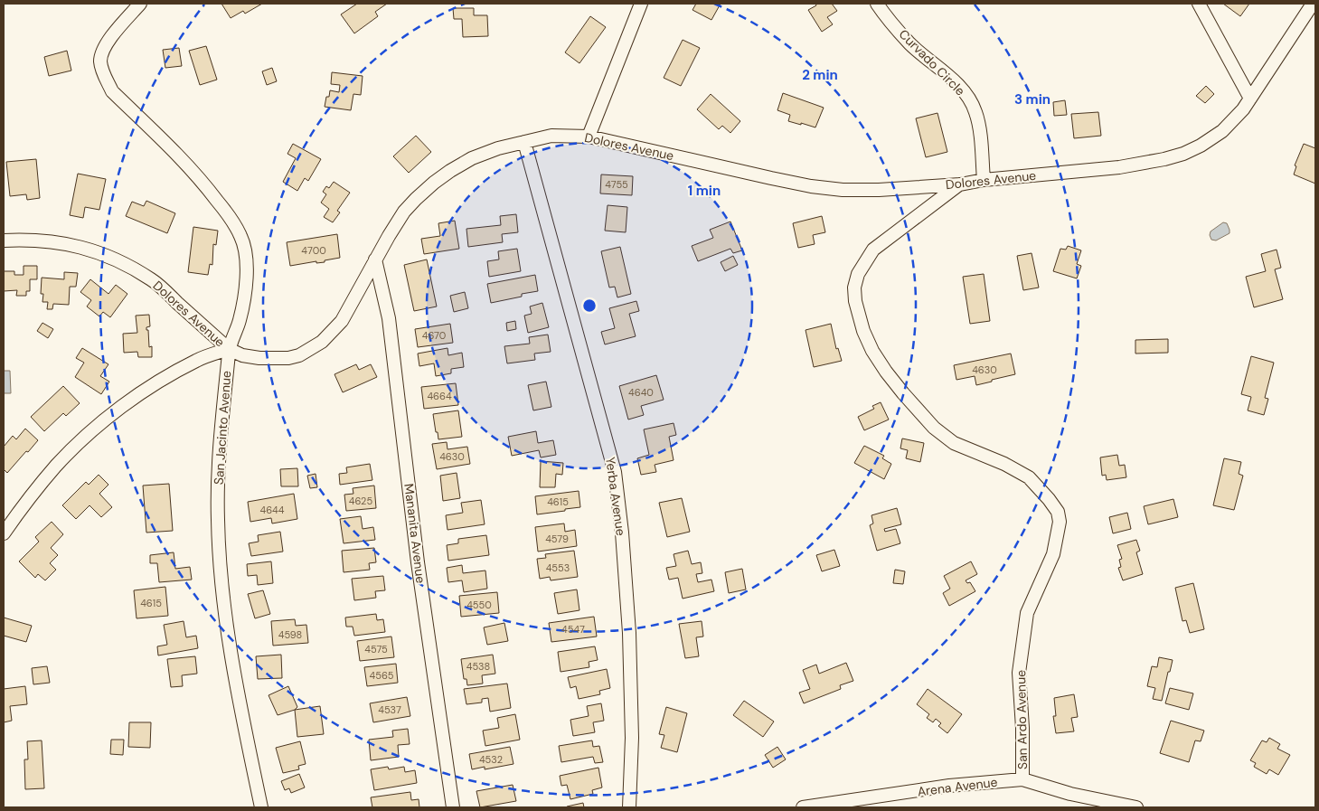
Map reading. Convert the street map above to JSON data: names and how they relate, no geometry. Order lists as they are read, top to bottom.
{
  "streets": {
    "street": [
      "Curvado Circle",
      "Dolores Avenue",
      "San Jacinto Avenue",
      "Yerba Avenue",
      "Mananita Avenue",
      "San Ardo Avenue",
      "Arena Avenue"
    ]
  },
  "crossings": [
    ["Curvado Circle", "Dolores Avenue"],
    ["Dolores Avenue", "San Jacinto Avenue"],
    ["Dolores Avenue", "Yerba Avenue"],
    ["Dolores Avenue", "Mananita Avenue"],
    ["Dolores Avenue", "San Ardo Avenue"],
    ["San Ardo Avenue", "Arena Avenue"]
  ],
  "house_numbers": [
    "4755",
    "4700",
    "4670",
    "4630",
    "4640",
    "4664",
    "4630",
    "4625",
    "4615",
    "4644",
    "4579",
    "4553",
    "4615",
    "4550",
    "4547",
    "4598",
    "4575",
    "4538",
    "4565",
    "4537",
    "4532"
  ],
  "rings": ["2 min", "3 min", "1 min"]
}
